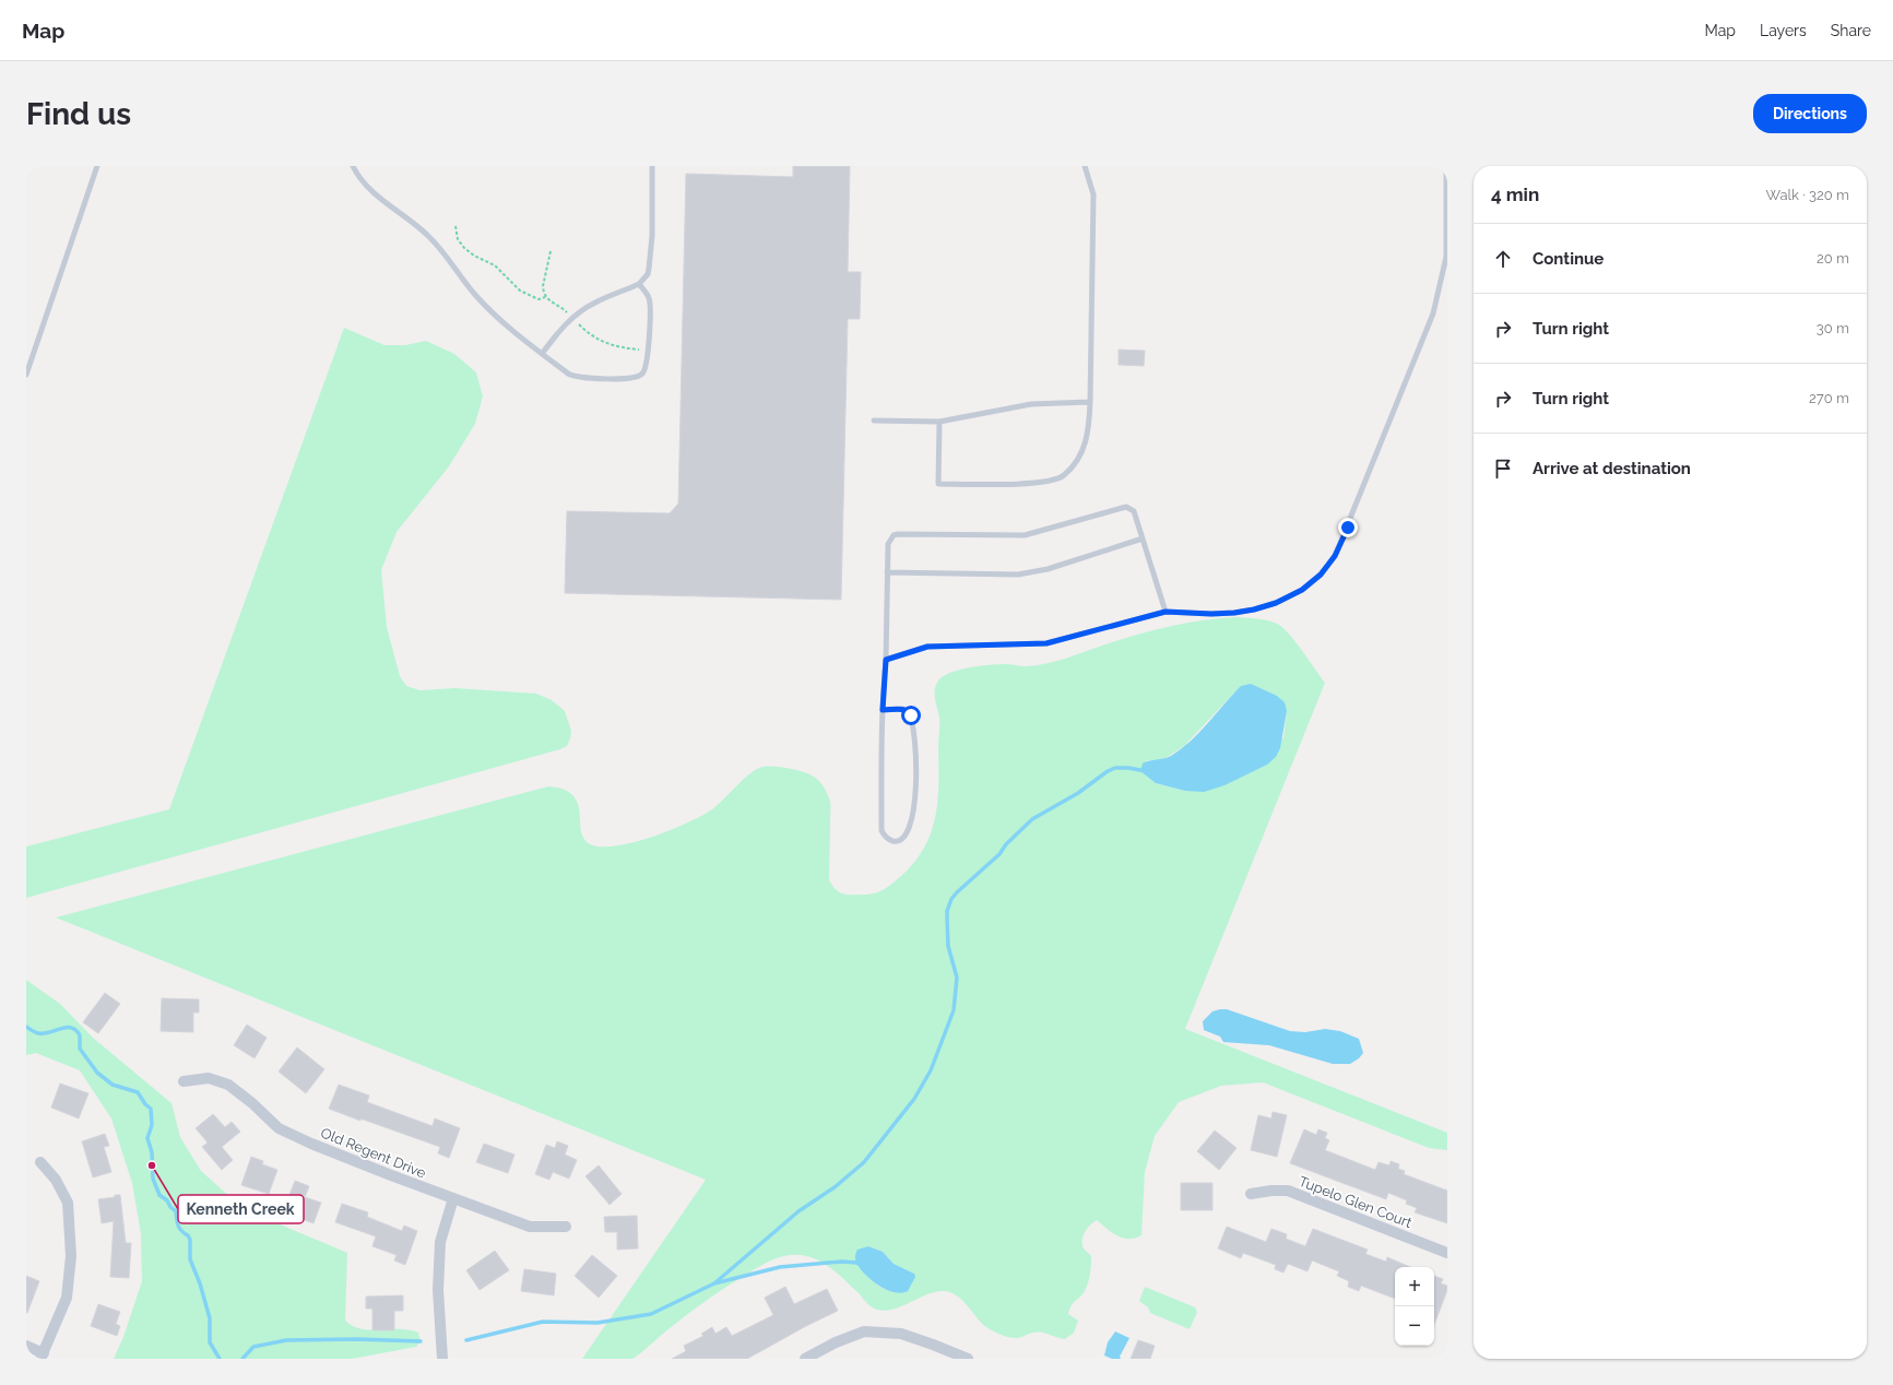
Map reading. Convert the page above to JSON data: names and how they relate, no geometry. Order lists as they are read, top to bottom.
{
  "streets": {
    "street": ["Old Regent Drive", "Tupelo Glen Court"]
  },
  "places": ["Kenneth Creek"],
  "page": {
    "header": "Map",
    "nav": ["Map", "Layers", "Share"],
    "buttons": "Directions",
    "title": "Find us",
    "heading": ["4 min", "Walk · 320 m"],
    "list": [
      ["Continue", "20 m"],
      ["Turn right", "30 m"],
      ["Turn right", "270 m"],
      "Arrive at destination"
    ],
    "map_buttons": ["+", "−"]
  }
}
